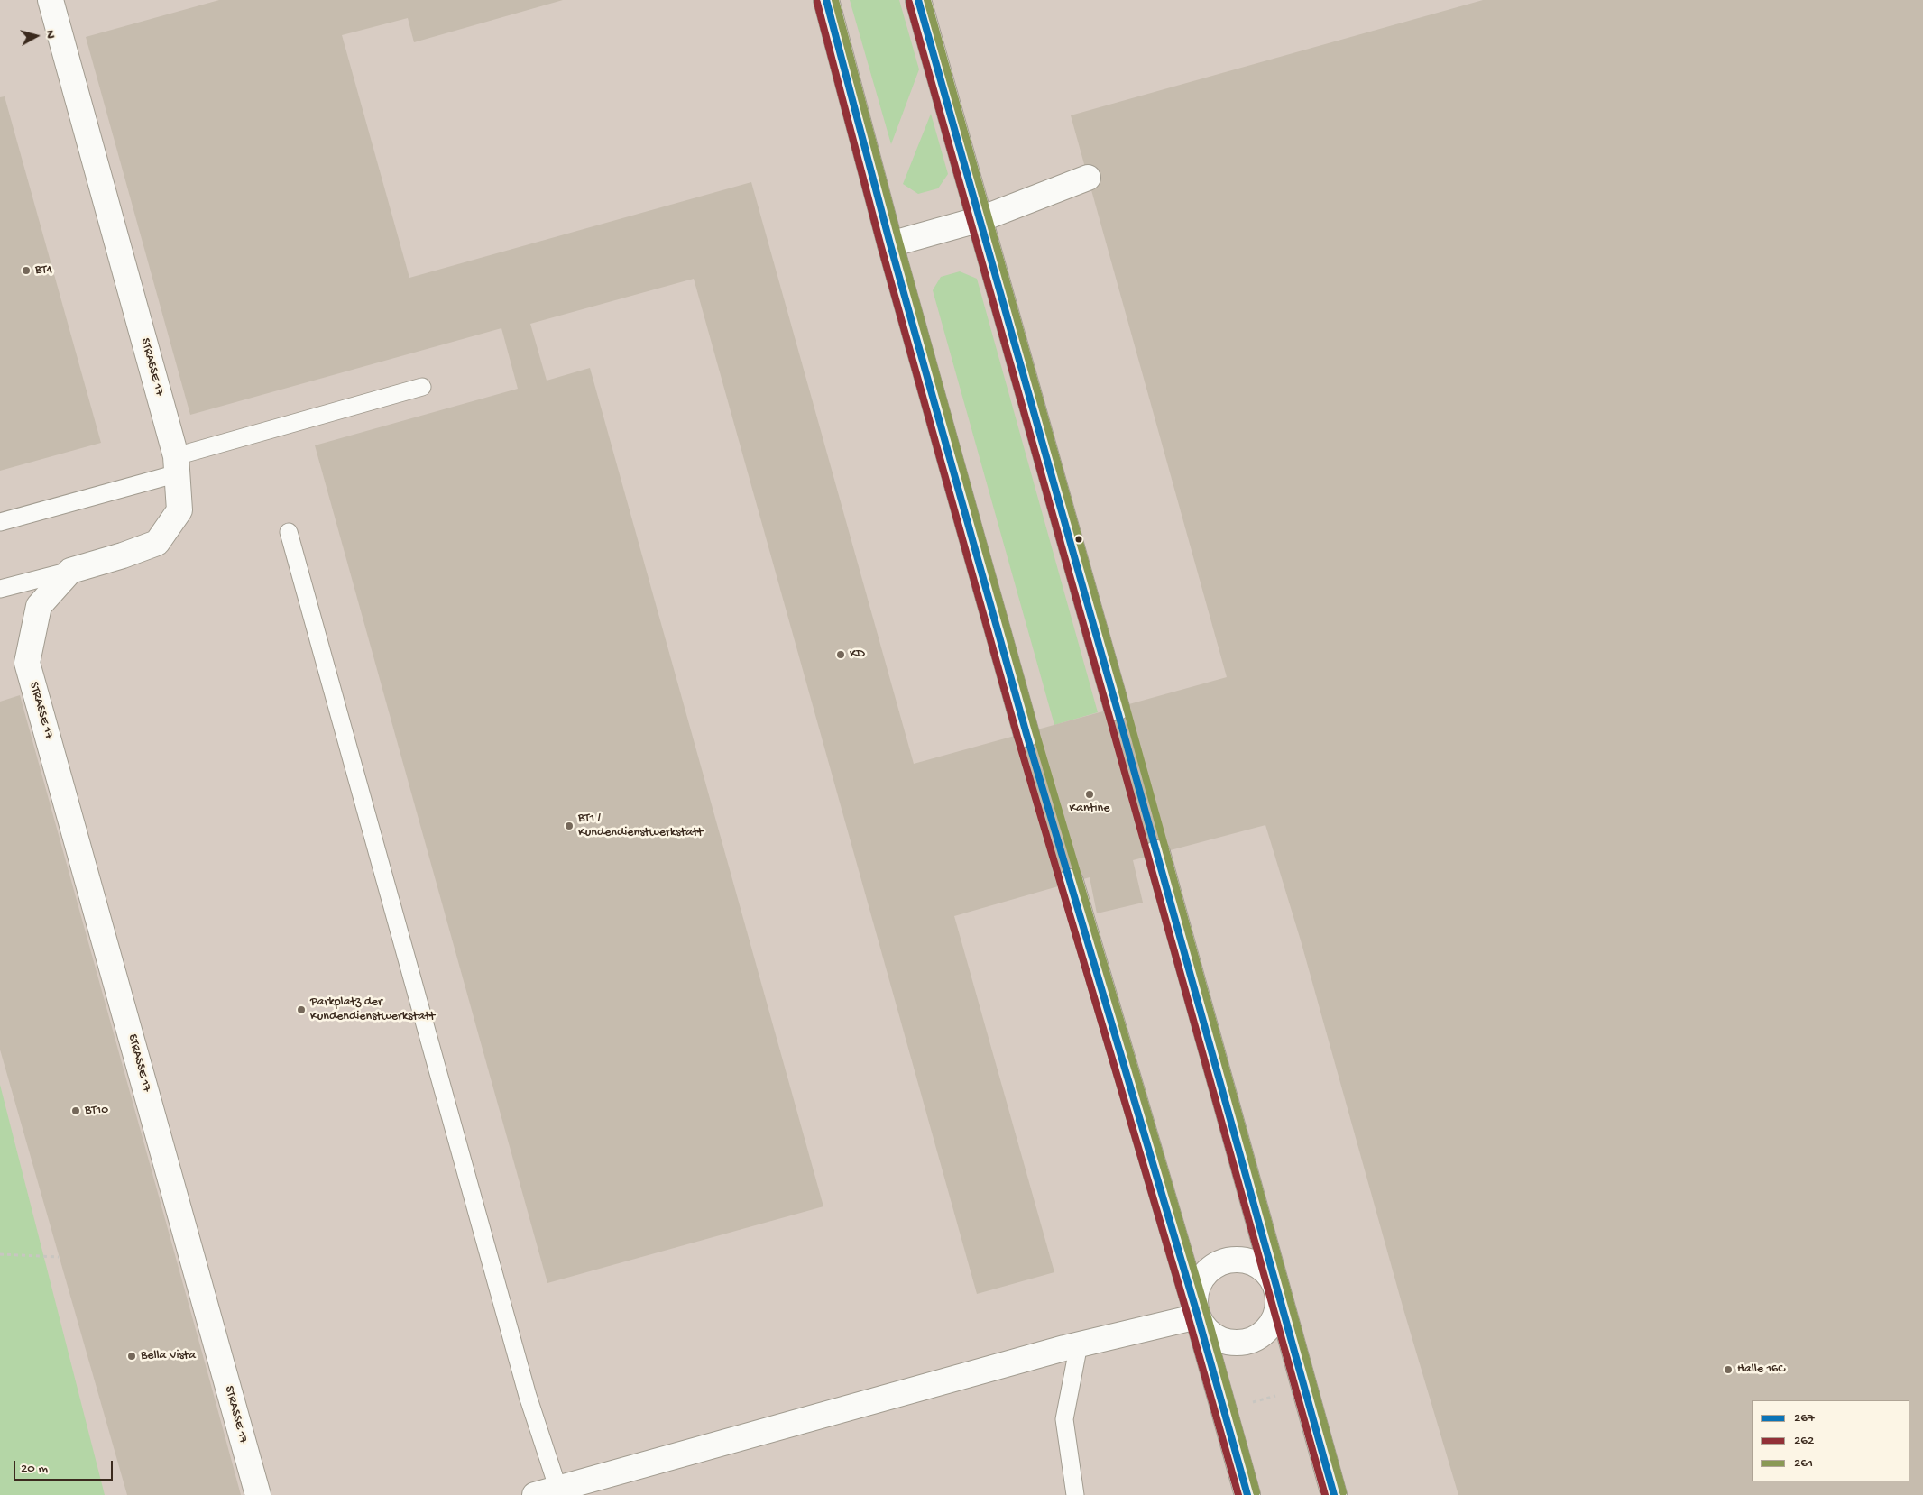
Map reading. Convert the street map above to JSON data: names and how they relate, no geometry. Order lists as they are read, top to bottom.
{
  "streets": {
    "street": ["STRASSE 17"]
  },
  "places": [
    "BT4",
    "KD",
    "Kantine",
    "BT1 / Kundendienstwerkstatt",
    "Parkplatz der Kundendienstwerkstatt",
    "BT10",
    "Bella Vista",
    "Halle 16C"
  ],
  "lines": ["transit line 267", "transit line 261", "transit line 262"],
  "legend": ["267", "262", "261"],
  "scale_bar": "20 m",
  "north": "right"
}
